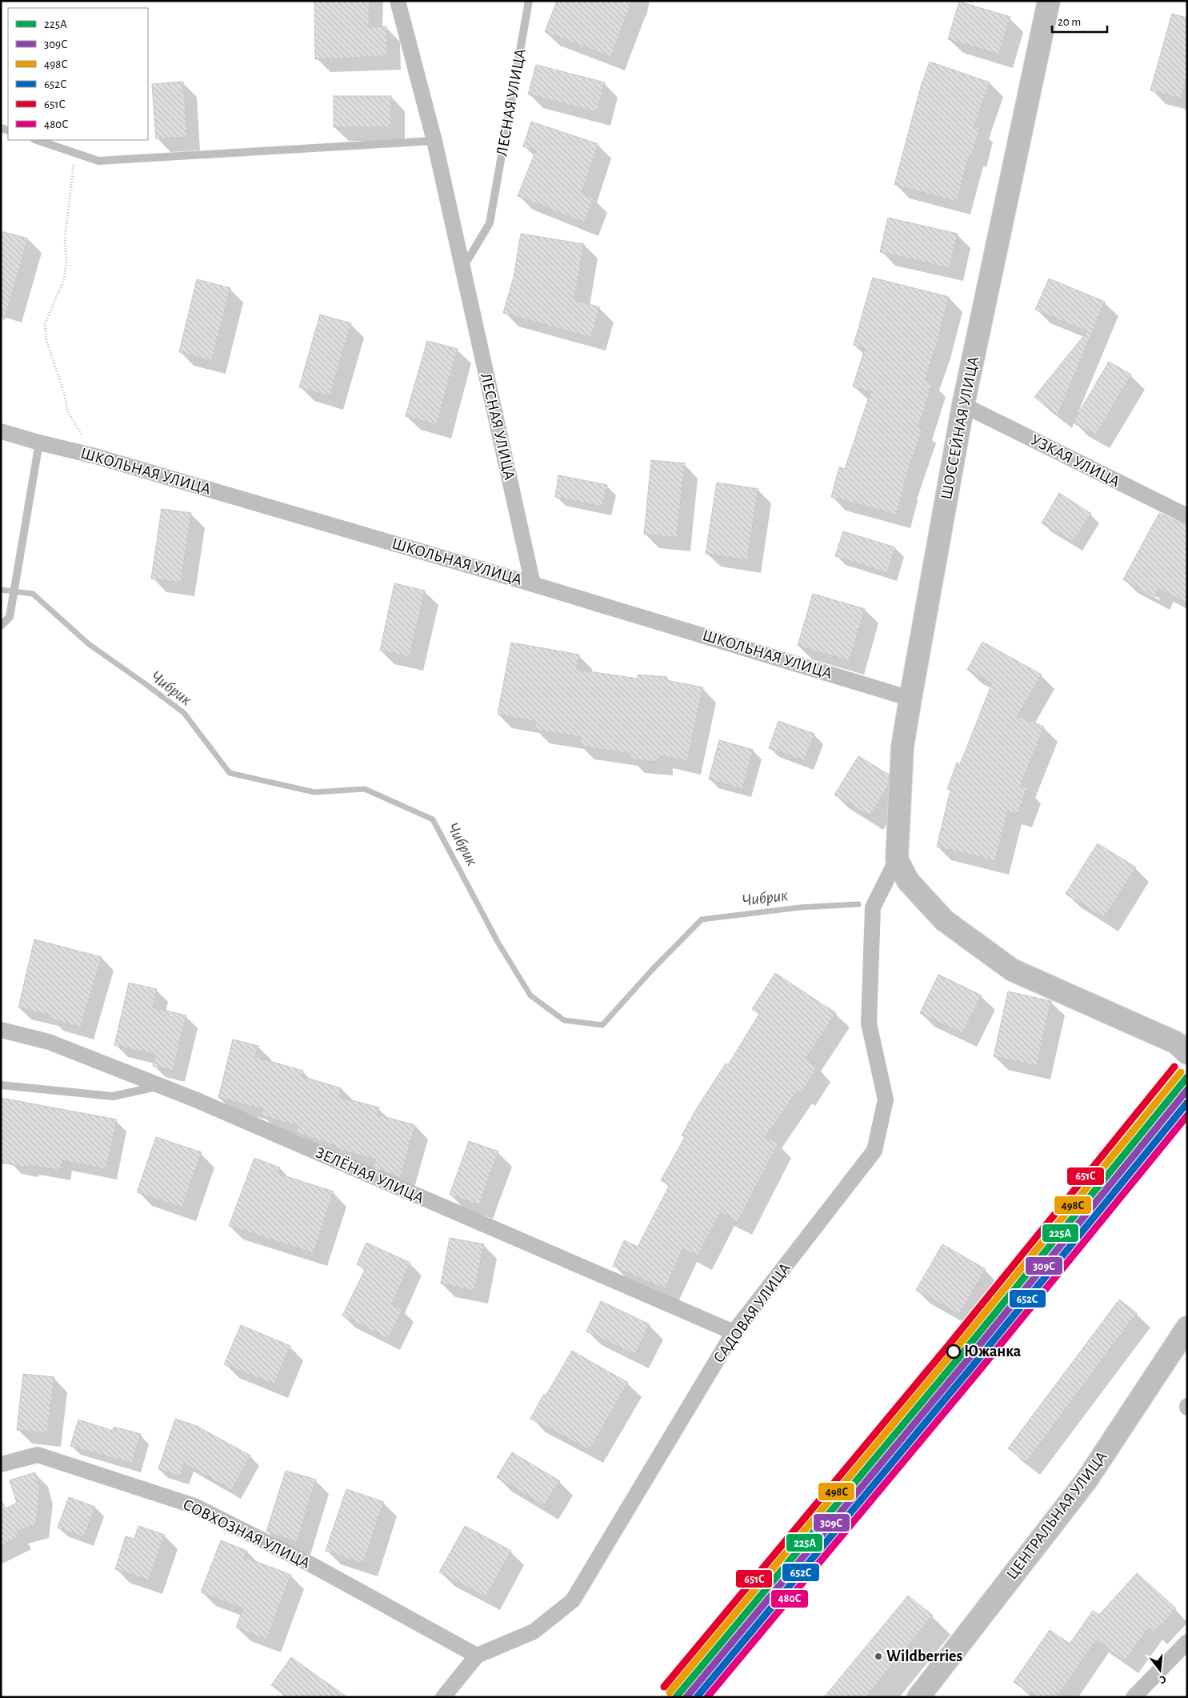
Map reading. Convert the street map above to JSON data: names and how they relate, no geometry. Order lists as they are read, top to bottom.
{
  "streets": {
    "main road": ["ШОССЕЙНАЯ УЛИЦА", "ЦЕНТРАЛЬНАЯ УЛИЦА"],
    "street": [
      "ЛЕСНАЯ УЛИЦА",
      "УЗКАЯ УЛИЦА",
      "ШКОЛЬНАЯ УЛИЦА",
      "ЗЕЛЁНАЯ УЛИЦА",
      "САДОВАЯ УЛИЦА",
      "СОВХОЗНАЯ УЛИЦА"
    ]
  },
  "crossings": [
    ["ЛЕСНАЯ УЛИЦА", "ШКОЛЬНАЯ УЛИЦА"],
    ["ШОССЕЙНАЯ УЛИЦА", "УЗКАЯ УЛИЦА"],
    ["ШОССЕЙНАЯ УЛИЦА", "ШКОЛЬНАЯ УЛИЦА"],
    ["ШОССЕЙНАЯ УЛИЦА", "САДОВАЯ УЛИЦА"],
    ["ЗЕЛЁНАЯ УЛИЦА", "САДОВАЯ УЛИЦА"],
    ["САДОВАЯ УЛИЦА", "СОВХОЗНАЯ УЛИЦА"]
  ],
  "water": ["Чибрик"],
  "places": ["Южанка", "Wildberries"],
  "lines": [
    "transit line 651С",
    "transit line 498С",
    "transit line 225А",
    "transit line 309С",
    "transit line 652С",
    "transit line 480С"
  ],
  "legend": [
    "225А",
    "309С",
    "498С",
    "652С",
    "651С",
    "480С"
  ],
  "scale_bar": "20 m",
  "north": "bottom"
}
